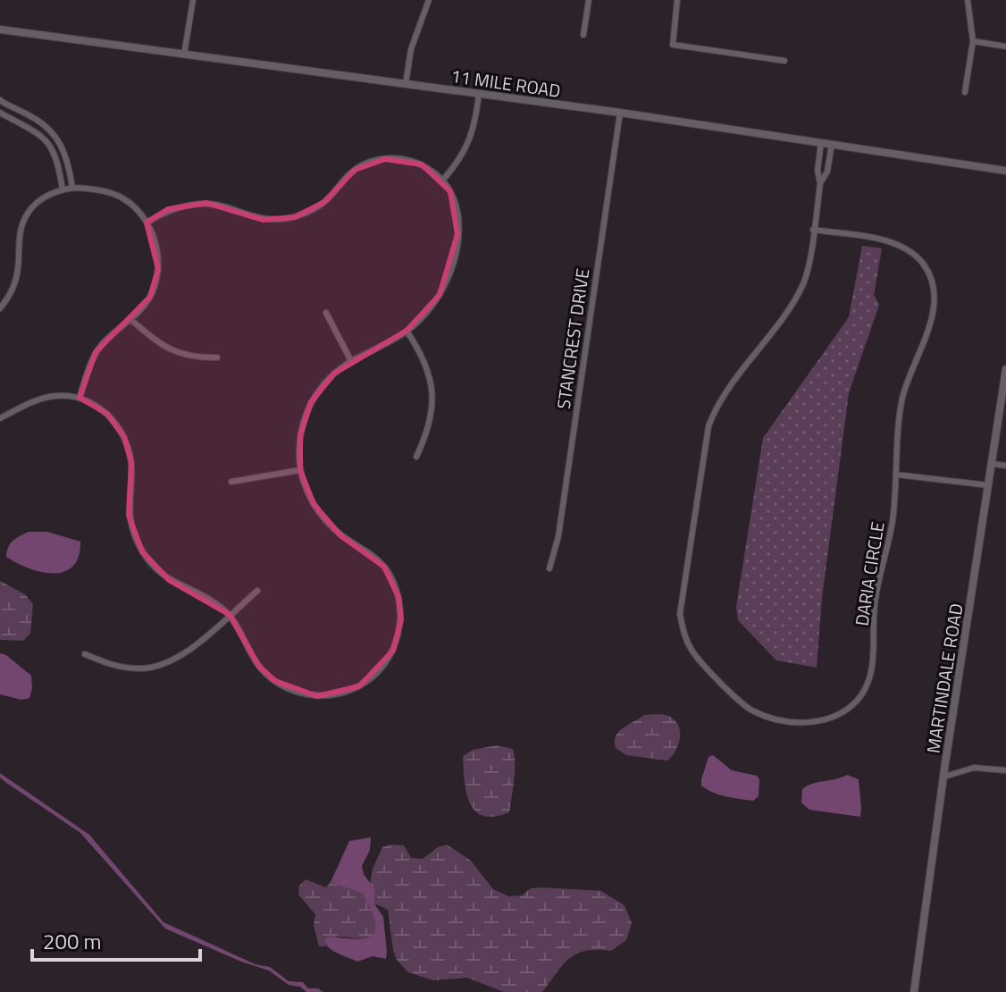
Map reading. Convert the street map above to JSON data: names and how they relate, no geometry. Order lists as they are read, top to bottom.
{
  "streets": {
    "street": [
      "11 MILE ROAD",
      "STANCREST DRIVE",
      "DARIA CIRCLE",
      "MARTINDALE ROAD"
    ]
  },
  "crossings": [
    ["11 MILE ROAD", "STANCREST DRIVE"],
    ["11 MILE ROAD", "DARIA CIRCLE"]
  ],
  "scale_bar": "200 m"
}
